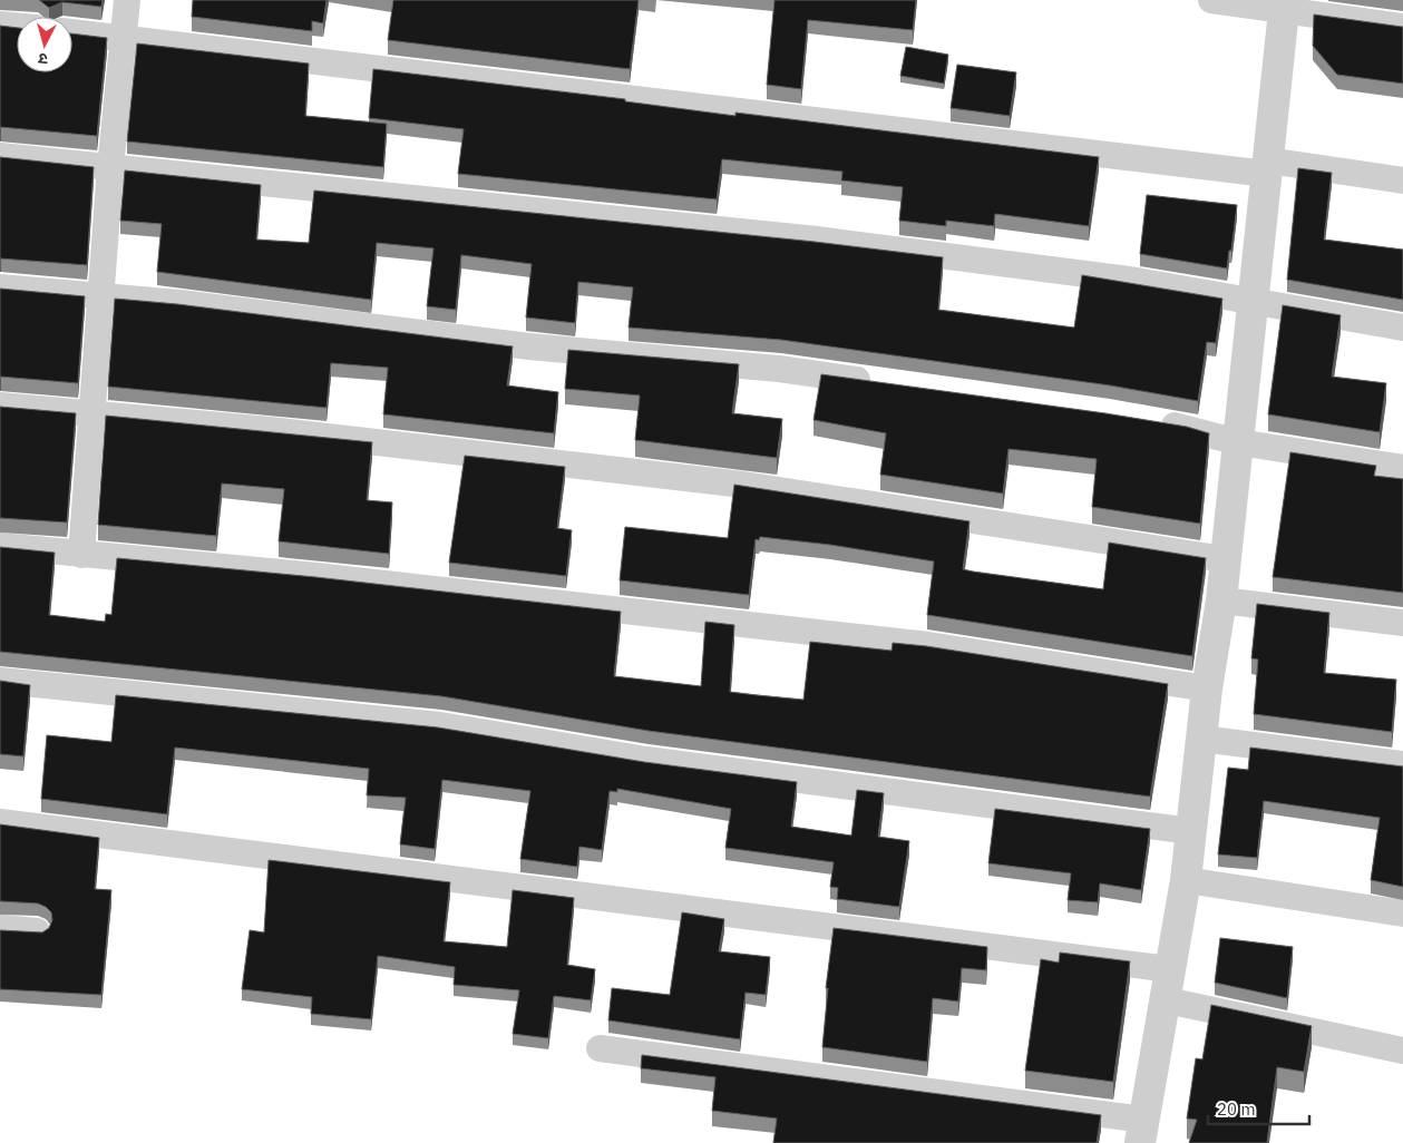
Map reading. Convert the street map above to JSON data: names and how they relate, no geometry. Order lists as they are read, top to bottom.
{
  "scale_bar": "20 m",
  "north": "bottom"
}
